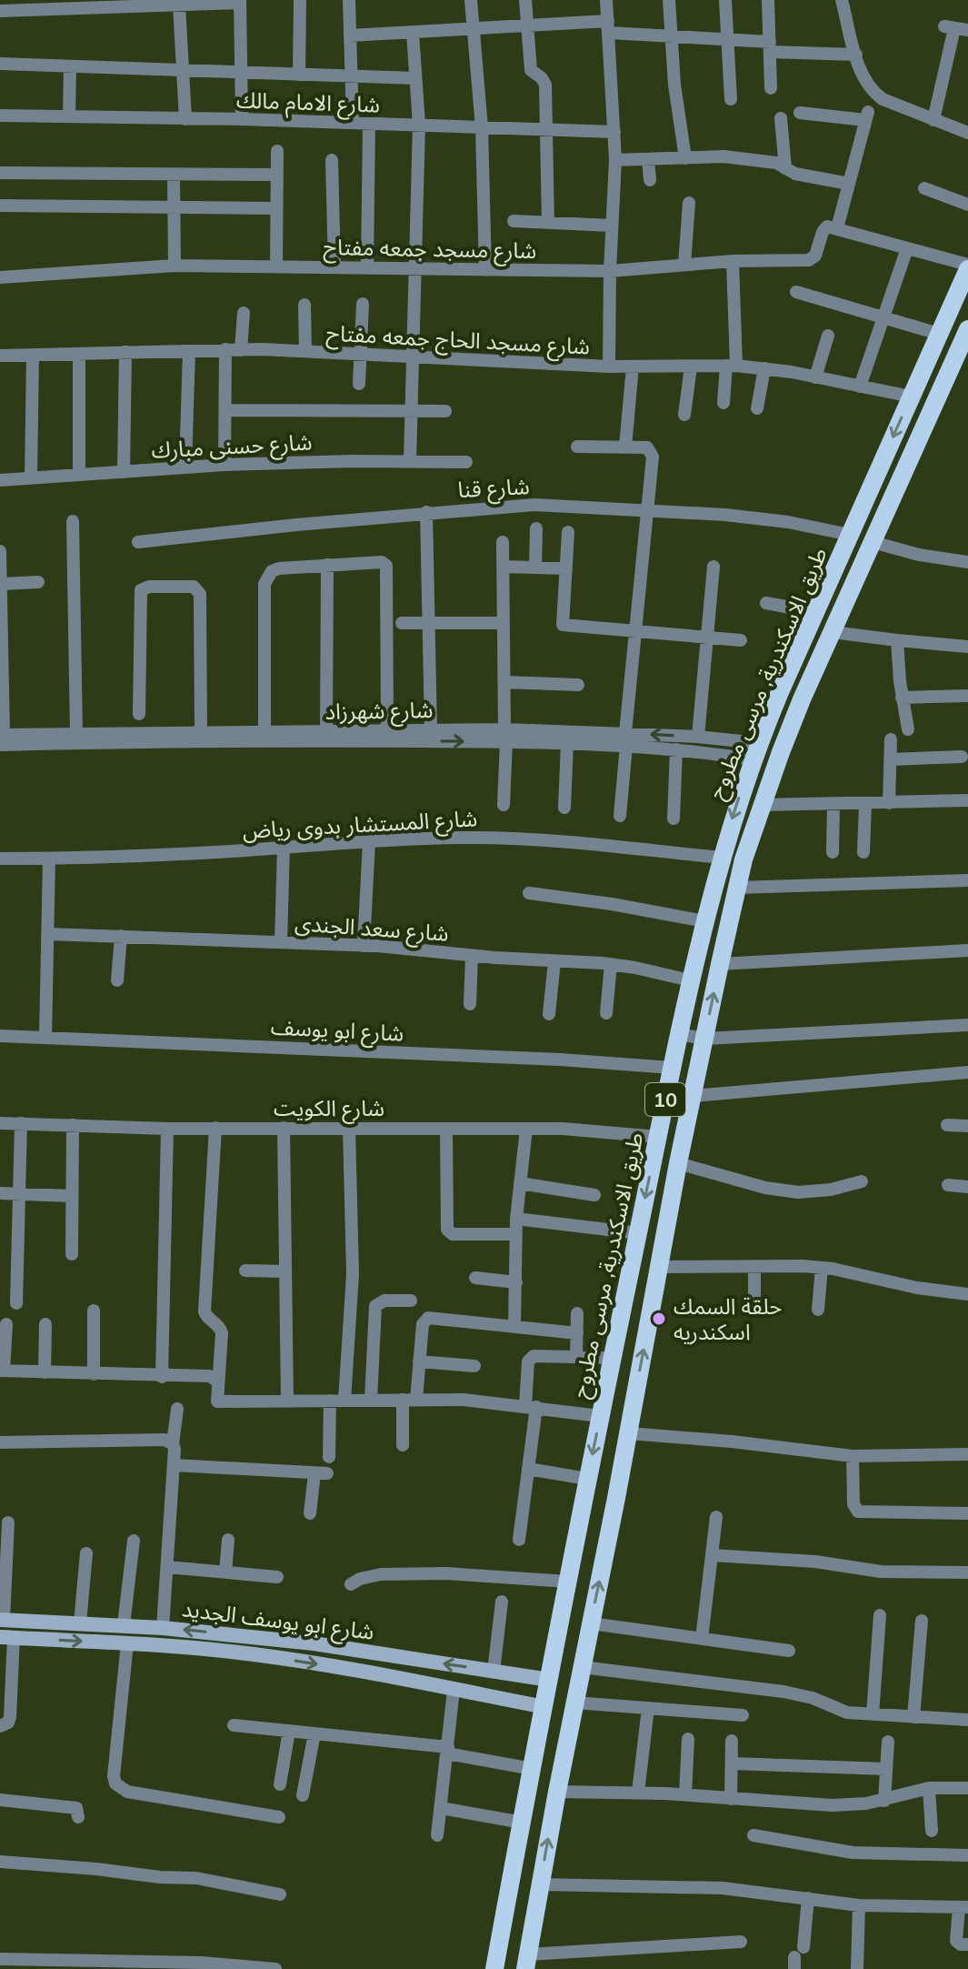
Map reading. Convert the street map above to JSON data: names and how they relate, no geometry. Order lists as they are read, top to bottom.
{
  "streets": {
    "main road": ["طريق الاسكندرية, مرسى مطروح", "10"],
    "street": [
      "شارع الامام مالك",
      "شارع مسجد جمعه مفتاح",
      "شارع مسجد الحاج جمعه مفتاح",
      "شارع حسنى مبارك",
      "شارع قنا",
      "شارع شهرزاد",
      "شارع المستشار بدوى رياض",
      "شارع سعد الجندى",
      "شارع ابو يوسف",
      "شارع الكويت",
      "شارع ابو يوسف الجديد"
    ]
  },
  "crossings": [
    ["شارع مسجد الحاج جمعه مفتاح", "طريق الاسكندرية, مرسى مطروح"],
    ["شارع قنا", "طريق الاسكندرية, مرسى مطروح"],
    ["طريق الاسكندرية, مرسى مطروح", "شارع شهرزاد"],
    ["طريق الاسكندرية, مرسى مطروح", "شارع المستشار بدوى رياض"],
    ["طريق الاسكندرية, مرسى مطروح", "شارع سعد الجندى"],
    ["طريق الاسكندرية, مرسى مطروح", "شارع ابو يوسف"],
    ["طريق الاسكندرية, مرسى مطروح", "شارع الكويت"],
    ["طريق الاسكندرية, مرسى مطروح", "شارع ابو يوسف الجديد"]
  ],
  "places": ["حلقة السمك اسكندريه"]
}
